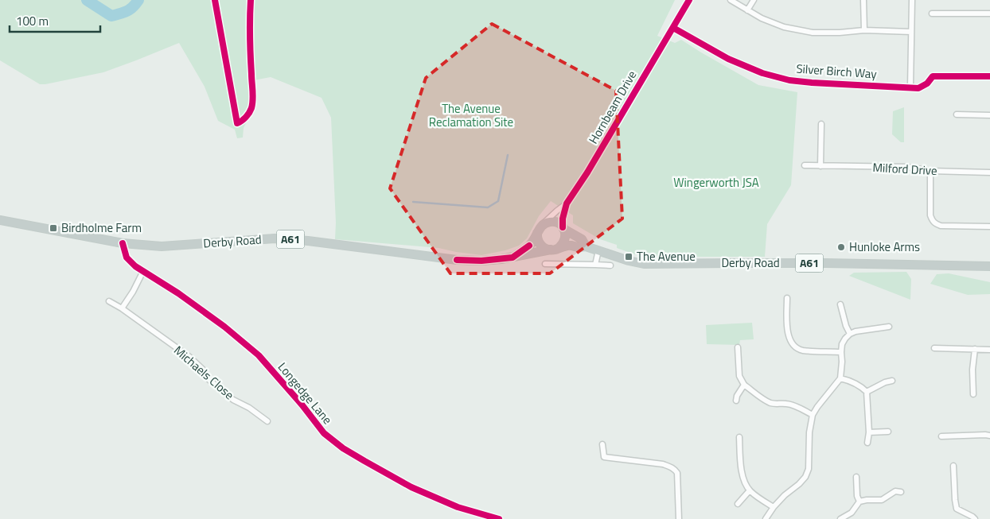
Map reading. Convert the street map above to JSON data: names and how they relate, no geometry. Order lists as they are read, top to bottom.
{
  "streets": {
    "highway": ["A61", "Derby Road"],
    "street": [
      "Silver Birch Way",
      "Hornbeam Drive",
      "Milford Drive",
      "Michaels Close",
      "Longedge Lane"
    ]
  },
  "crossings": [
    ["Silver Birch Way", "Hornbeam Drive"],
    ["Hornbeam Drive", "Derby Road"],
    ["Derby Road", "Longedge Lane"]
  ],
  "parks": ["The Avenue Reclamation Site", "Wingerworth JSA"],
  "places": {
    "transit": ["Birdholme Farm", "The Avenue"],
    "other": ["Hunloke Arms"]
  },
  "scale_bar": "100 m"
}
